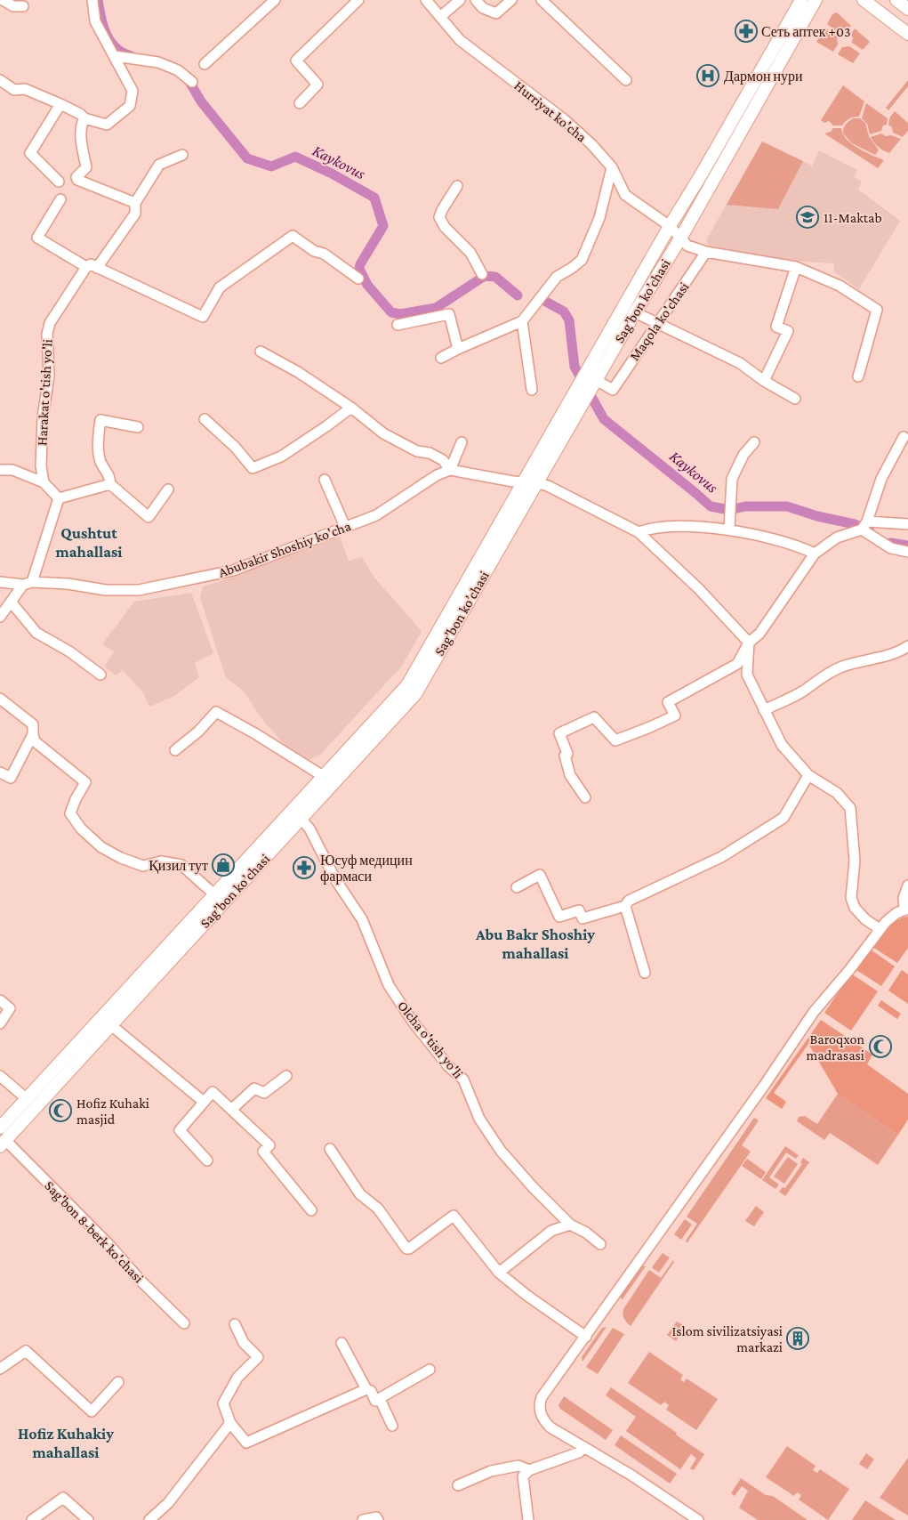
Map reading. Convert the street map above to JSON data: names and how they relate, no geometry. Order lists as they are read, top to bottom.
{
  "streets": {
    "main road": ["Sag’bon ko’chasi"],
    "street": [
      "Hurriyat ko'cha",
      "Maqola ko'chasi",
      "Harakat o'tish yo'li",
      "Abubakir Shoshiy ko'cha",
      "Olcha o'tish yo'li",
      "Sag'bon 8-berk ko'chasi"
    ]
  },
  "crossings": [
    ["Hurriyat ko'cha", "Sag’bon ko’chasi"],
    ["Sag’bon ko’chasi", "Maqola ko'chasi"],
    ["Sag’bon ko’chasi", "Olcha o'tish yo'li"],
    ["Sag’bon ko’chasi", "Sag'bon 8-berk ko'chasi"]
  ],
  "districts": ["Qushtut mahallasi", "Abu Bakr Shoshiy mahallasi", "Hofiz Kuhakiy mahallasi"],
  "water": ["Kaykovus"],
  "places": {
    "pharmacy": ["Сеть аптек +03", "Юсуф медицин фармаси"],
    "hospital": ["Дармон нури"],
    "school or university": ["11-Maktab"],
    "shop": ["Қизил тут"],
    "mosque": ["Baroqxon madrasasi", "Hofiz Kuhaki masjid"],
    "building": ["Islom sivilizatsiyasi markazi"]
  }
}
